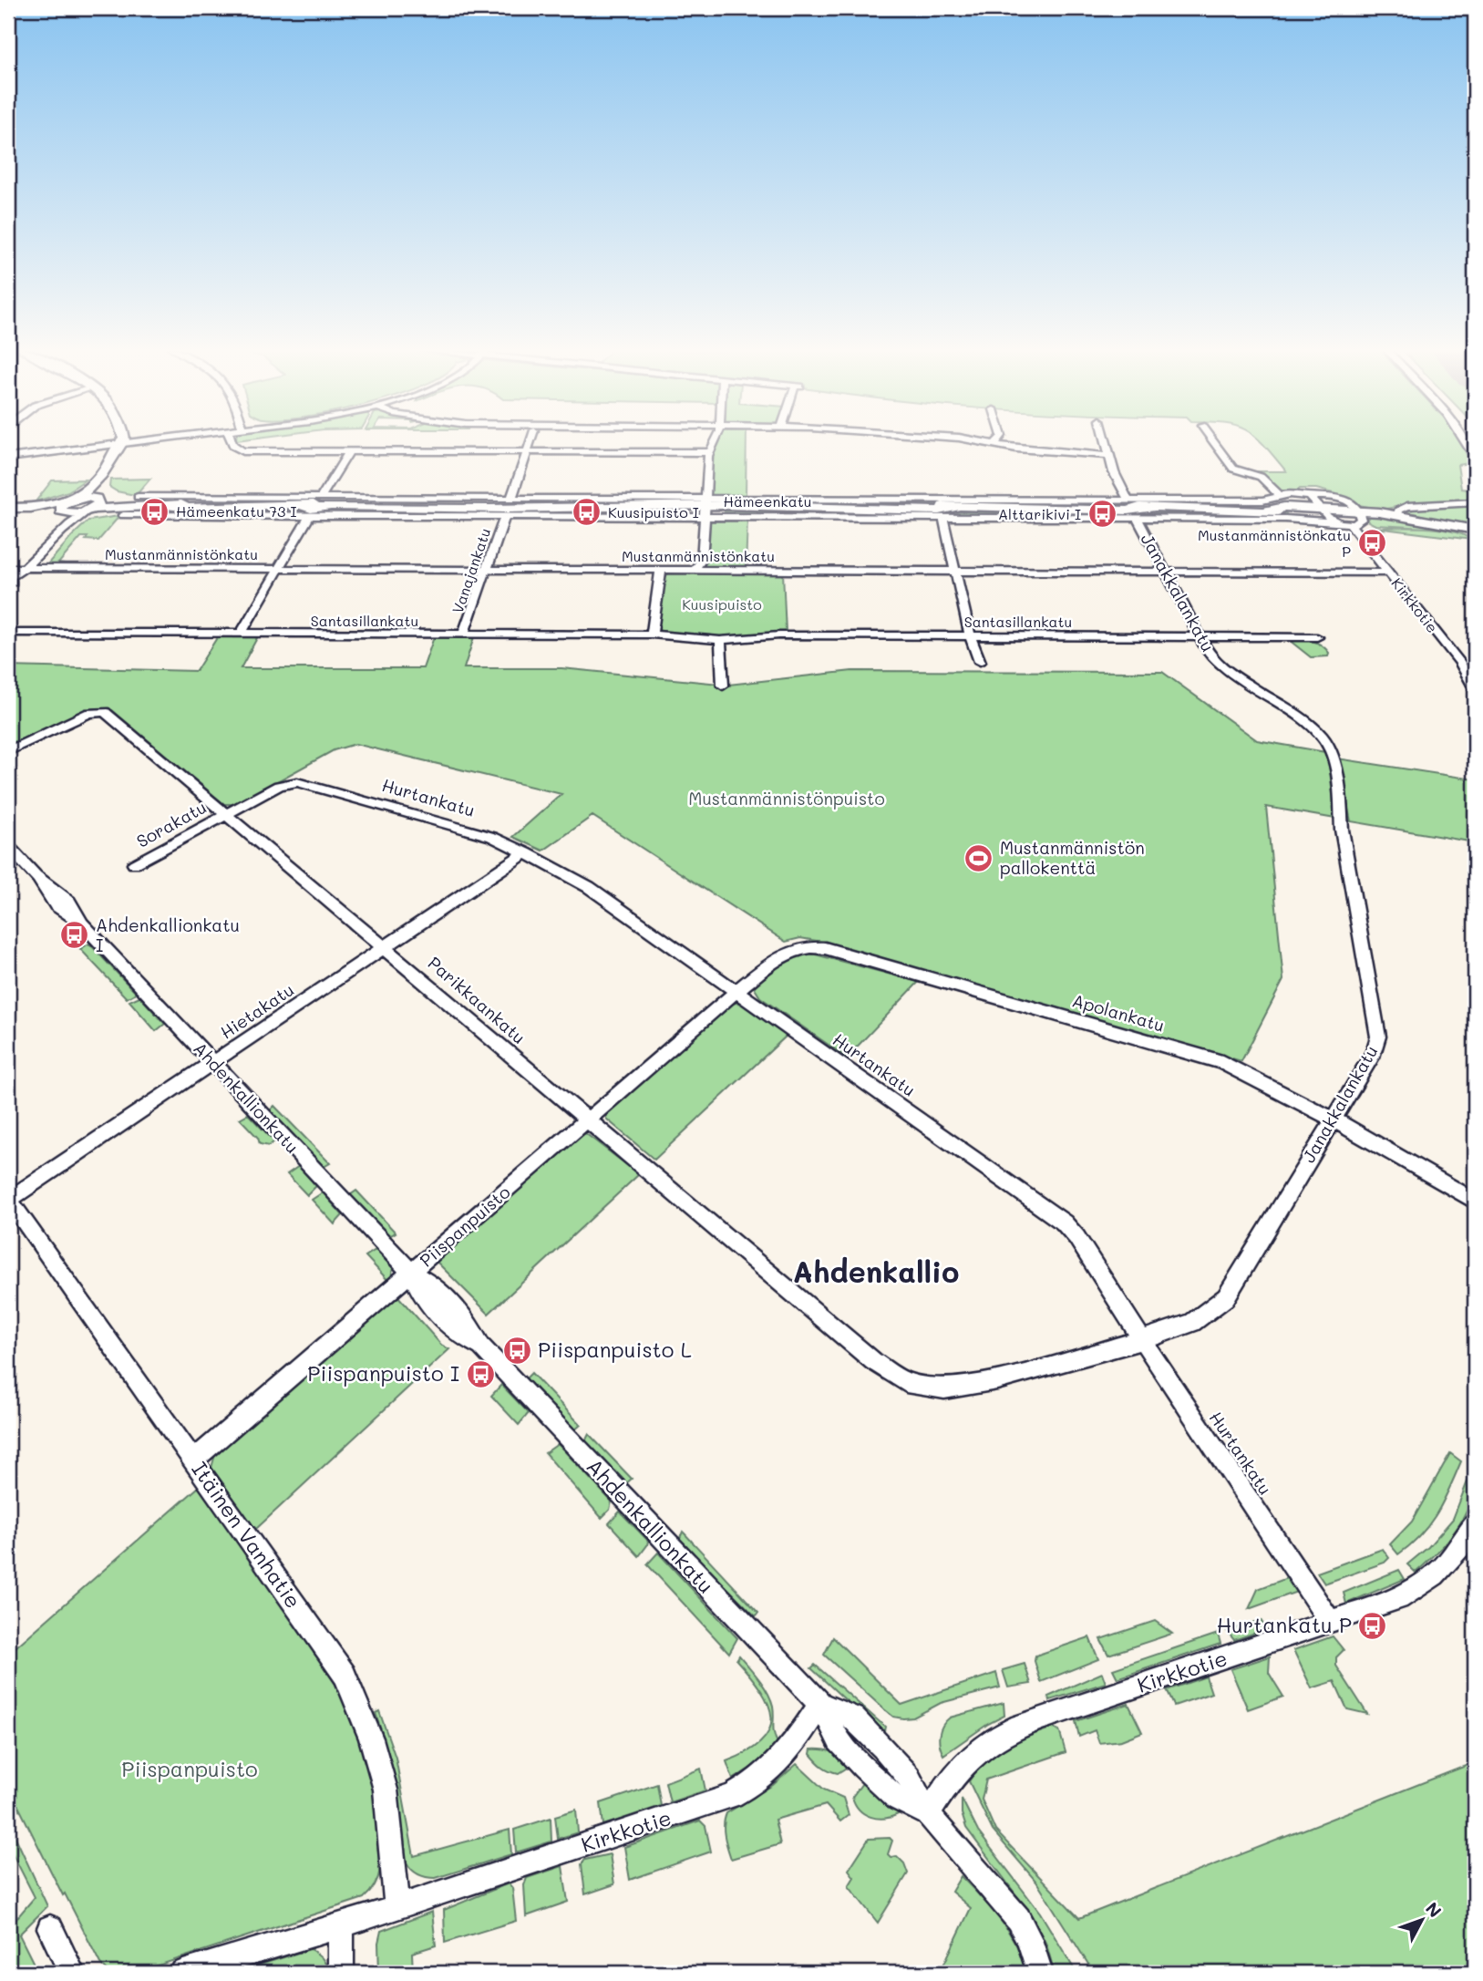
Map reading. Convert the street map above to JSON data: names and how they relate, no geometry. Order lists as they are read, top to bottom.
{
  "streets": {
    "main road": ["Hämeenkatu"],
    "street": [
      "Mustanmännistönkatu",
      "Vanajankatu",
      "Janakkalankatu",
      "Kirkkotie",
      "Santasillankatu",
      "Hurtankatu",
      "Sorakatu",
      "Parikkaankatu",
      "Hietakatu",
      "Apolankatu",
      "Ahdenkallionkatu",
      "Piispanpuisto",
      "Itäinen Vanhatie"
    ]
  },
  "crossings": [
    ["Hämeenkatu", "Vanajankatu"],
    ["Hämeenkatu", "Janakkalankatu"],
    ["Hämeenkatu", "Kirkkotie"],
    ["Mustanmännistönkatu", "Vanajankatu"],
    ["Mustanmännistönkatu", "Janakkalankatu"],
    ["Mustanmännistönkatu", "Kirkkotie"],
    ["Vanajankatu", "Santasillankatu"],
    ["Janakkalankatu", "Santasillankatu"],
    ["Janakkalankatu", "Hurtankatu"],
    ["Janakkalankatu", "Parikkaankatu"],
    ["Janakkalankatu", "Apolankatu"],
    ["Kirkkotie", "Hurtankatu"],
    ["Kirkkotie", "Ahdenkallionkatu"],
    ["Kirkkotie", "Itäinen Vanhatie"],
    ["Hurtankatu", "Sorakatu"],
    ["Hurtankatu", "Parikkaankatu"],
    ["Hurtankatu", "Hietakatu"],
    ["Hurtankatu", "Apolankatu"],
    ["Hurtankatu", "Piispanpuisto"],
    ["Sorakatu", "Parikkaankatu"],
    ["Parikkaankatu", "Hietakatu"],
    ["Parikkaankatu", "Piispanpuisto"],
    ["Hietakatu", "Ahdenkallionkatu"],
    ["Hietakatu", "Itäinen Vanhatie"],
    ["Apolankatu", "Piispanpuisto"],
    ["Ahdenkallionkatu", "Piispanpuisto"],
    ["Piispanpuisto", "Itäinen Vanhatie"]
  ],
  "districts": ["Ahdenkallio"],
  "parks": ["Kuusipuisto", "Mustanmännistönpuisto", "Piispanpuisto"],
  "places": {
    "bus stop": [
      "Hämeenkatu 73 I",
      "Kuusipuisto I",
      "Alttarikivi I",
      "Mustanmännistönkatu P",
      "Ahdenkallionkatu I",
      "Piispanpuisto L",
      "Piispanpuisto I",
      "Hurtankatu P"
    ],
    "sports": ["Mustanmännistön pallokenttä"]
  },
  "north": "top right"
}
